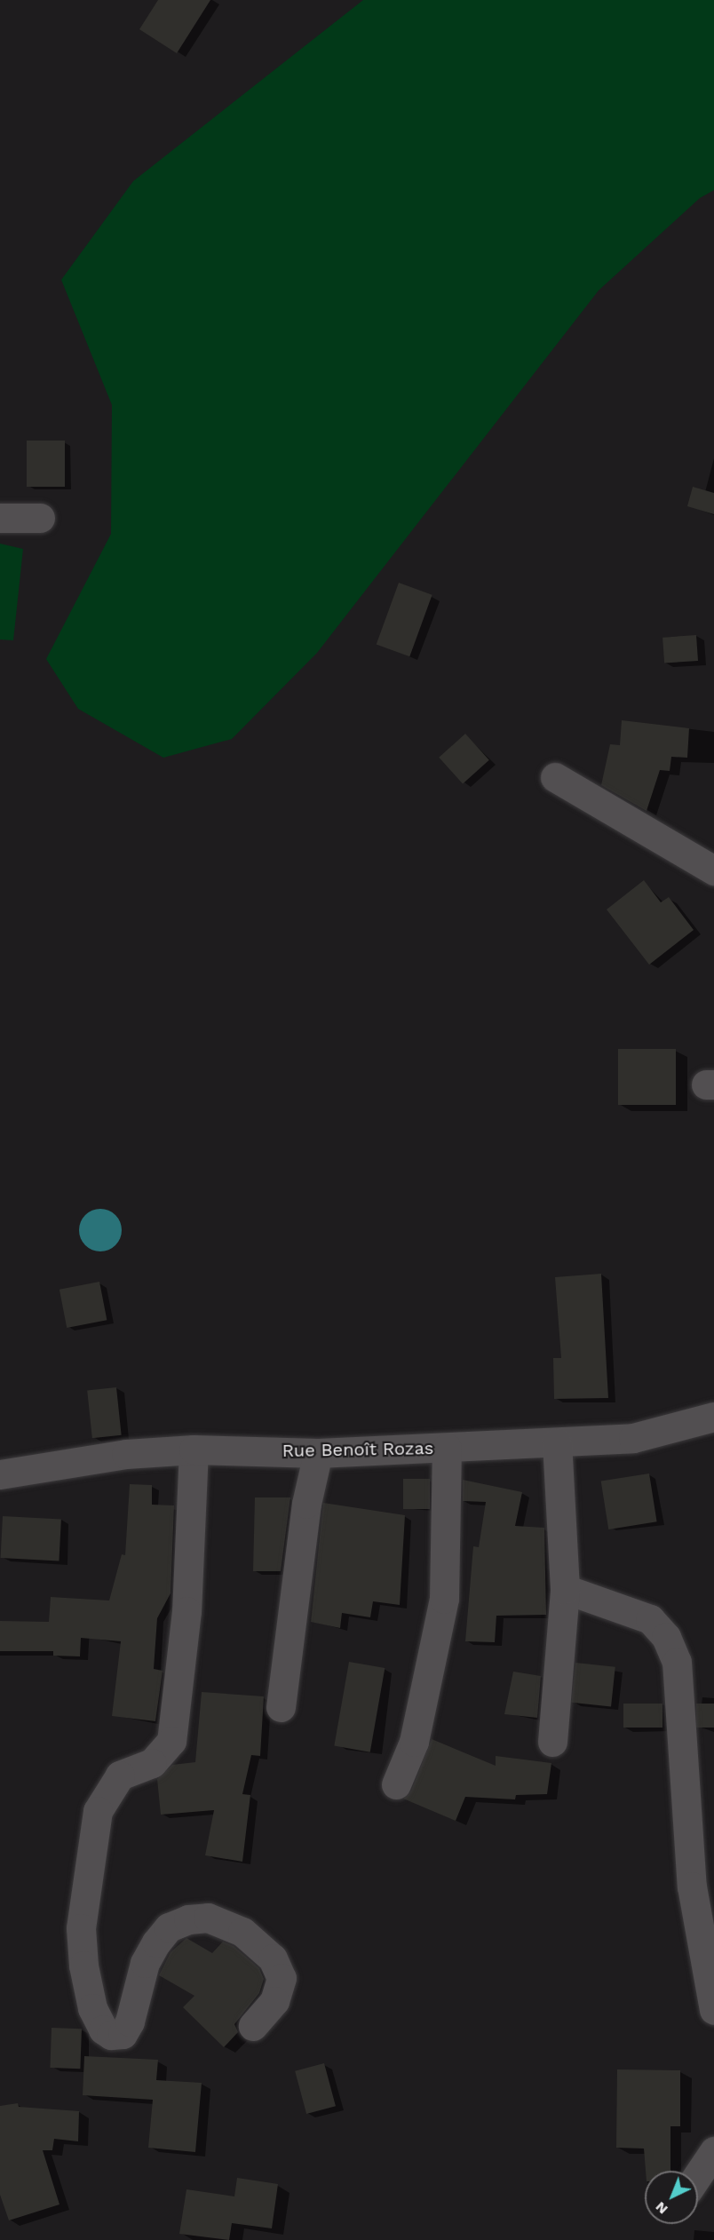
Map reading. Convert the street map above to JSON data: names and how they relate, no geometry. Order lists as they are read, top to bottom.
{
  "streets": {
    "street": ["Rue Benoît Rozas"]
  },
  "north": "bottom left"
}
